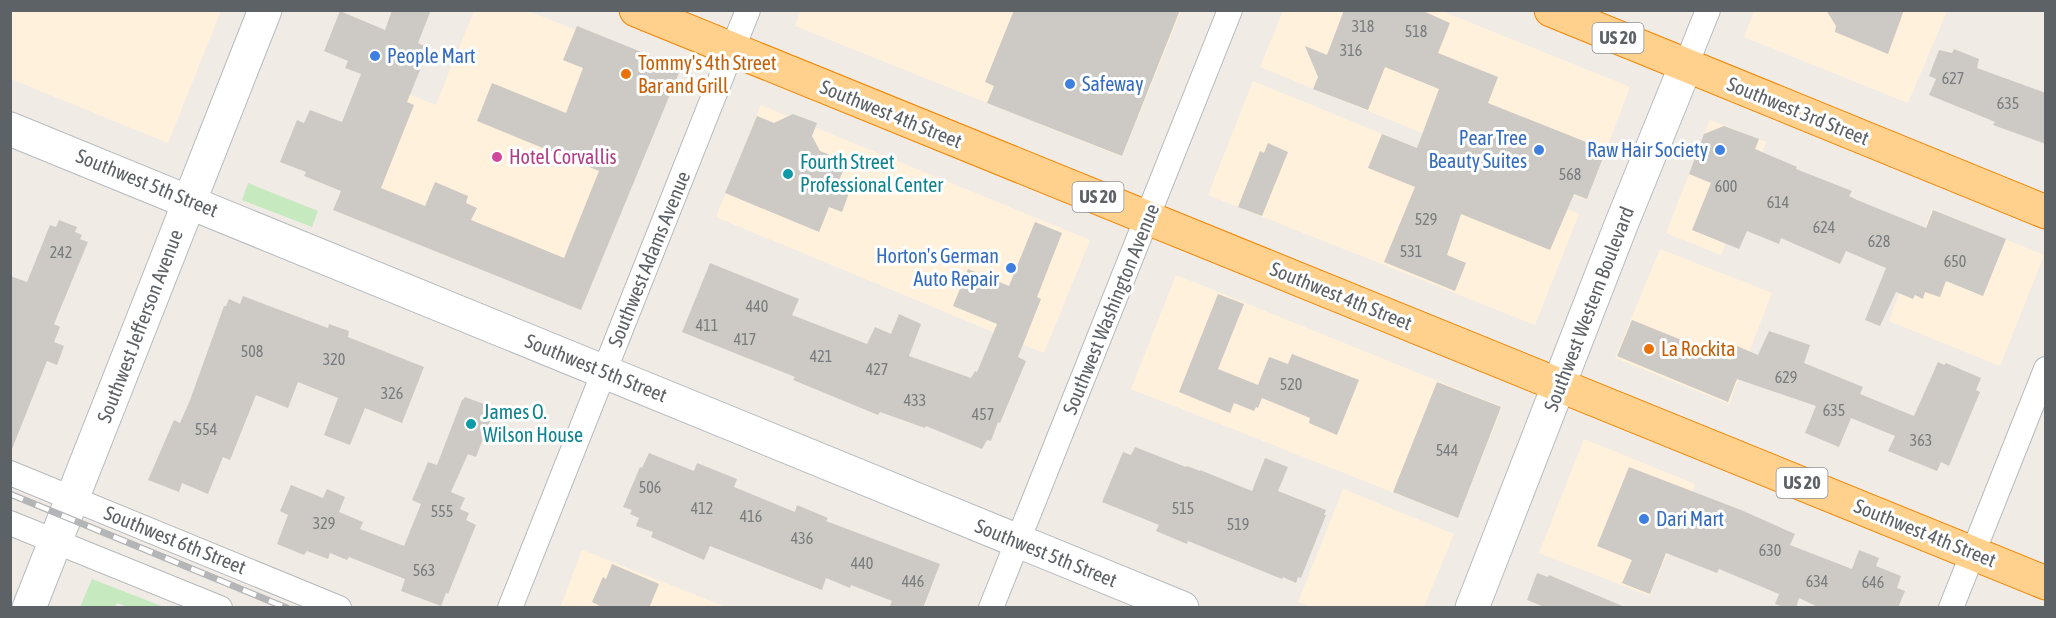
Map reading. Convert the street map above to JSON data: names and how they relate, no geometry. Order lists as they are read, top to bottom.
{
  "streets": {
    "highway": ["US 20", "Southwest 3rd Street", "Southwest 4th Street"],
    "street": [
      "Southwest 5th Street",
      "Southwest Adams Avenue",
      "Southwest Washington Avenue",
      "Southwest Western Boulevard",
      "Southwest Jefferson Avenue",
      "Southwest 6th Street"
    ]
  },
  "crossings": [
    ["Southwest 3rd Street", "Southwest Western Boulevard"],
    ["Southwest 4th Street", "Southwest Adams Avenue"],
    ["Southwest 4th Street", "Southwest Washington Avenue"],
    ["Southwest 4th Street", "Southwest Western Boulevard"],
    ["Southwest 5th Street", "Southwest Adams Avenue"],
    ["Southwest 5th Street", "Southwest Washington Avenue"],
    ["Southwest 5th Street", "Southwest Jefferson Avenue"],
    ["Southwest Jefferson Avenue", "Southwest 6th Street"]
  ],
  "places": [
    "People Mart",
    "Tommy's 4th Street Bar and Grill",
    "Safeway",
    "Pear Tree Beauty Suites",
    "Raw Hair Society",
    "Hotel Corvallis",
    "Fourth Street Professional Center",
    "Horton's German Auto Repair",
    "La Rockita",
    "James O. Wilson House",
    "Dari Mart"
  ],
  "house_numbers": [
    "318",
    "518",
    "316",
    "627",
    "635",
    "568",
    "600",
    "614",
    "529",
    "624",
    "628",
    "531",
    "242",
    "650",
    "440",
    "411",
    "417",
    "508",
    "421",
    "320",
    "427",
    "629",
    "520",
    "326",
    "433",
    "635",
    "457",
    "554",
    "363",
    "544",
    "506",
    "412",
    "515",
    "555",
    "416",
    "329",
    "519",
    "436",
    "630",
    "440",
    "563",
    "446",
    "634",
    "646"
  ]
}
